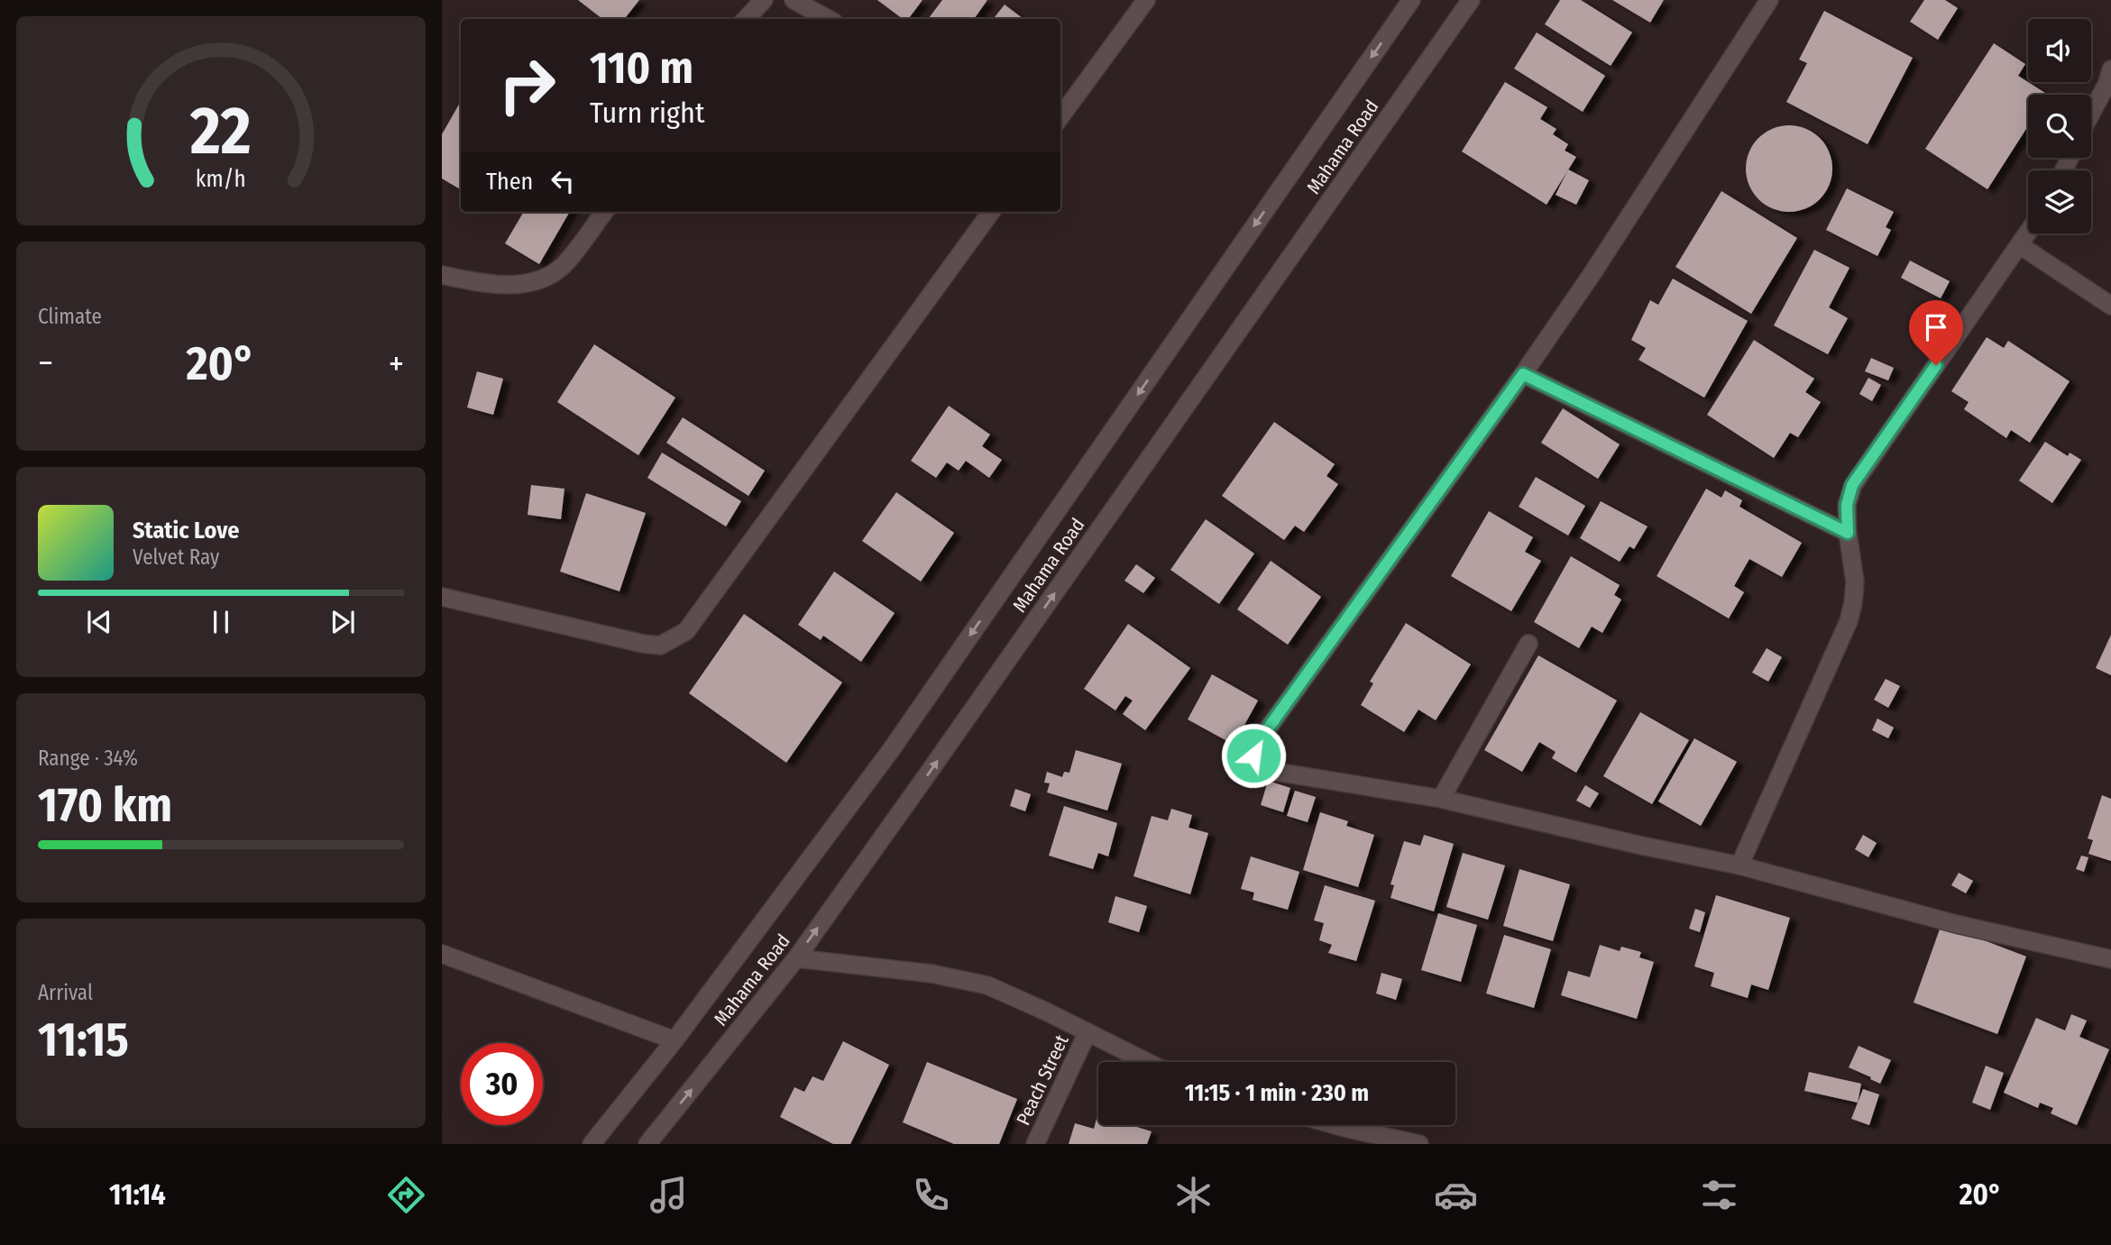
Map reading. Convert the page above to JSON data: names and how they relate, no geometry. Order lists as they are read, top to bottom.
{
  "streets": {
    "street": ["Mahama Road", "Peach Street"]
  },
  "page": {
    "turn": ["110 m", "Turn right"],
    "then": "Then",
    "tile": [
      "Climate",
      ["Range · 34%", "170 km"],
      ["Arrival", "11:15"]
    ],
    "heat": ["−", "20°", "+"],
    "song": ["Static Love", "Velvet Ray"],
    "limit": "30",
    "trip": "11:15 · 1 min · 230 m",
    "tabs": ["11:14", "20°"],
    "gauge": ["22", "km/h"]
  }
}
